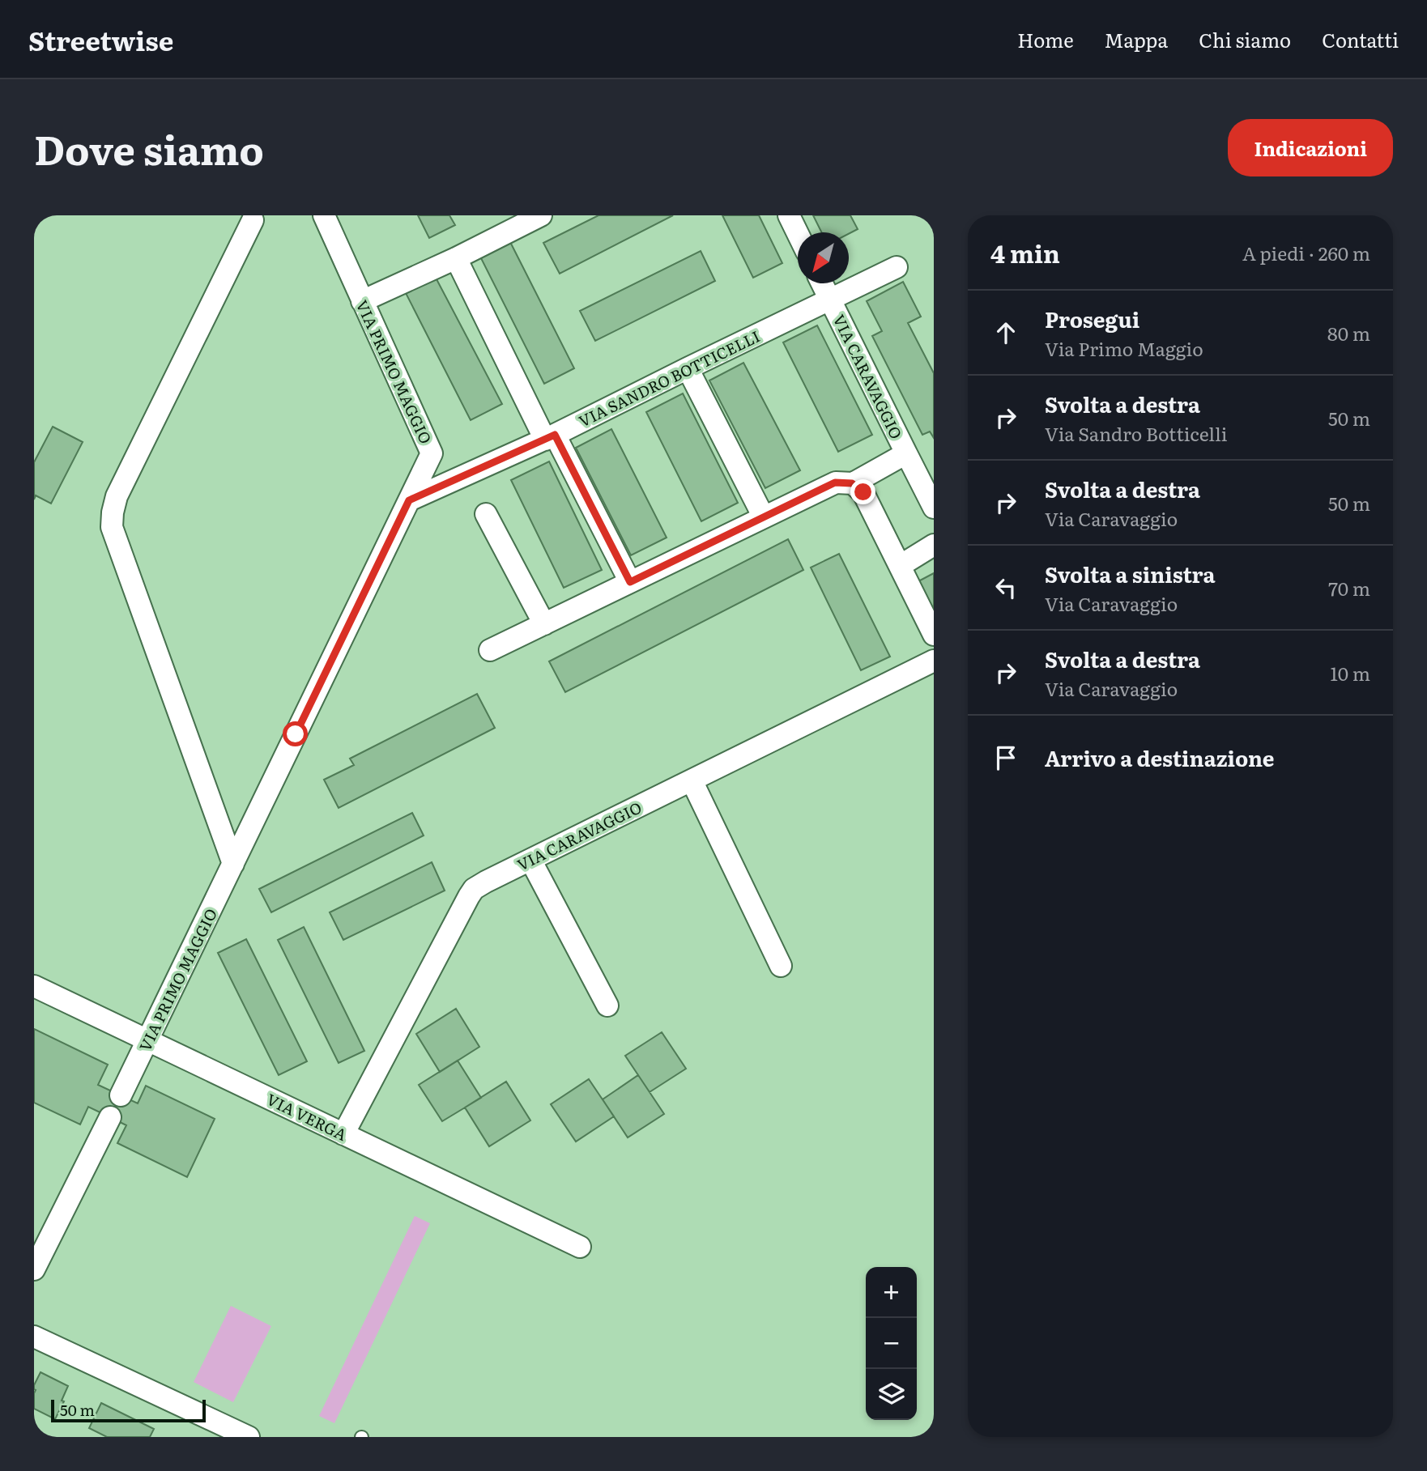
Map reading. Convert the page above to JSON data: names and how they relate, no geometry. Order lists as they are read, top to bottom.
{
  "streets": {
    "street": [
      "VIA PRIMO MAGGIO",
      "VIA CARAVAGGIO",
      "VIA SANDRO BOTTICELLI",
      "VIA VERGA"
    ]
  },
  "crossings": [
    ["VIA PRIMO MAGGIO", "VIA SANDRO BOTTICELLI"],
    ["VIA PRIMO MAGGIO", "VIA VERGA"],
    ["VIA CARAVAGGIO", "VIA SANDRO BOTTICELLI"],
    ["VIA CARAVAGGIO", "VIA VERGA"]
  ],
  "scale_bar": "50 m",
  "north": "bottom left",
  "page": {
    "header": "Streetwise",
    "nav": [
      "Home",
      "Mappa",
      "Chi siamo",
      "Contatti"
    ],
    "title": "Dove siamo",
    "buttons": "Indicazioni",
    "heading": ["4 min", "A piedi · 260 m"],
    "list": [
      ["Prosegui", "Via Primo Maggio", "80 m"],
      ["Svolta a destra", "Via Sandro Botticelli", "50 m"],
      ["Svolta a destra", "Via Caravaggio", "50 m"],
      ["Svolta a sinistra", "Via Caravaggio", "70 m"],
      ["Svolta a destra", "Via Caravaggio", "10 m"],
      "Arrivo a destinazione"
    ],
    "map_buttons": ["+", "−"],
    "scale": "50 m"
  }
}
